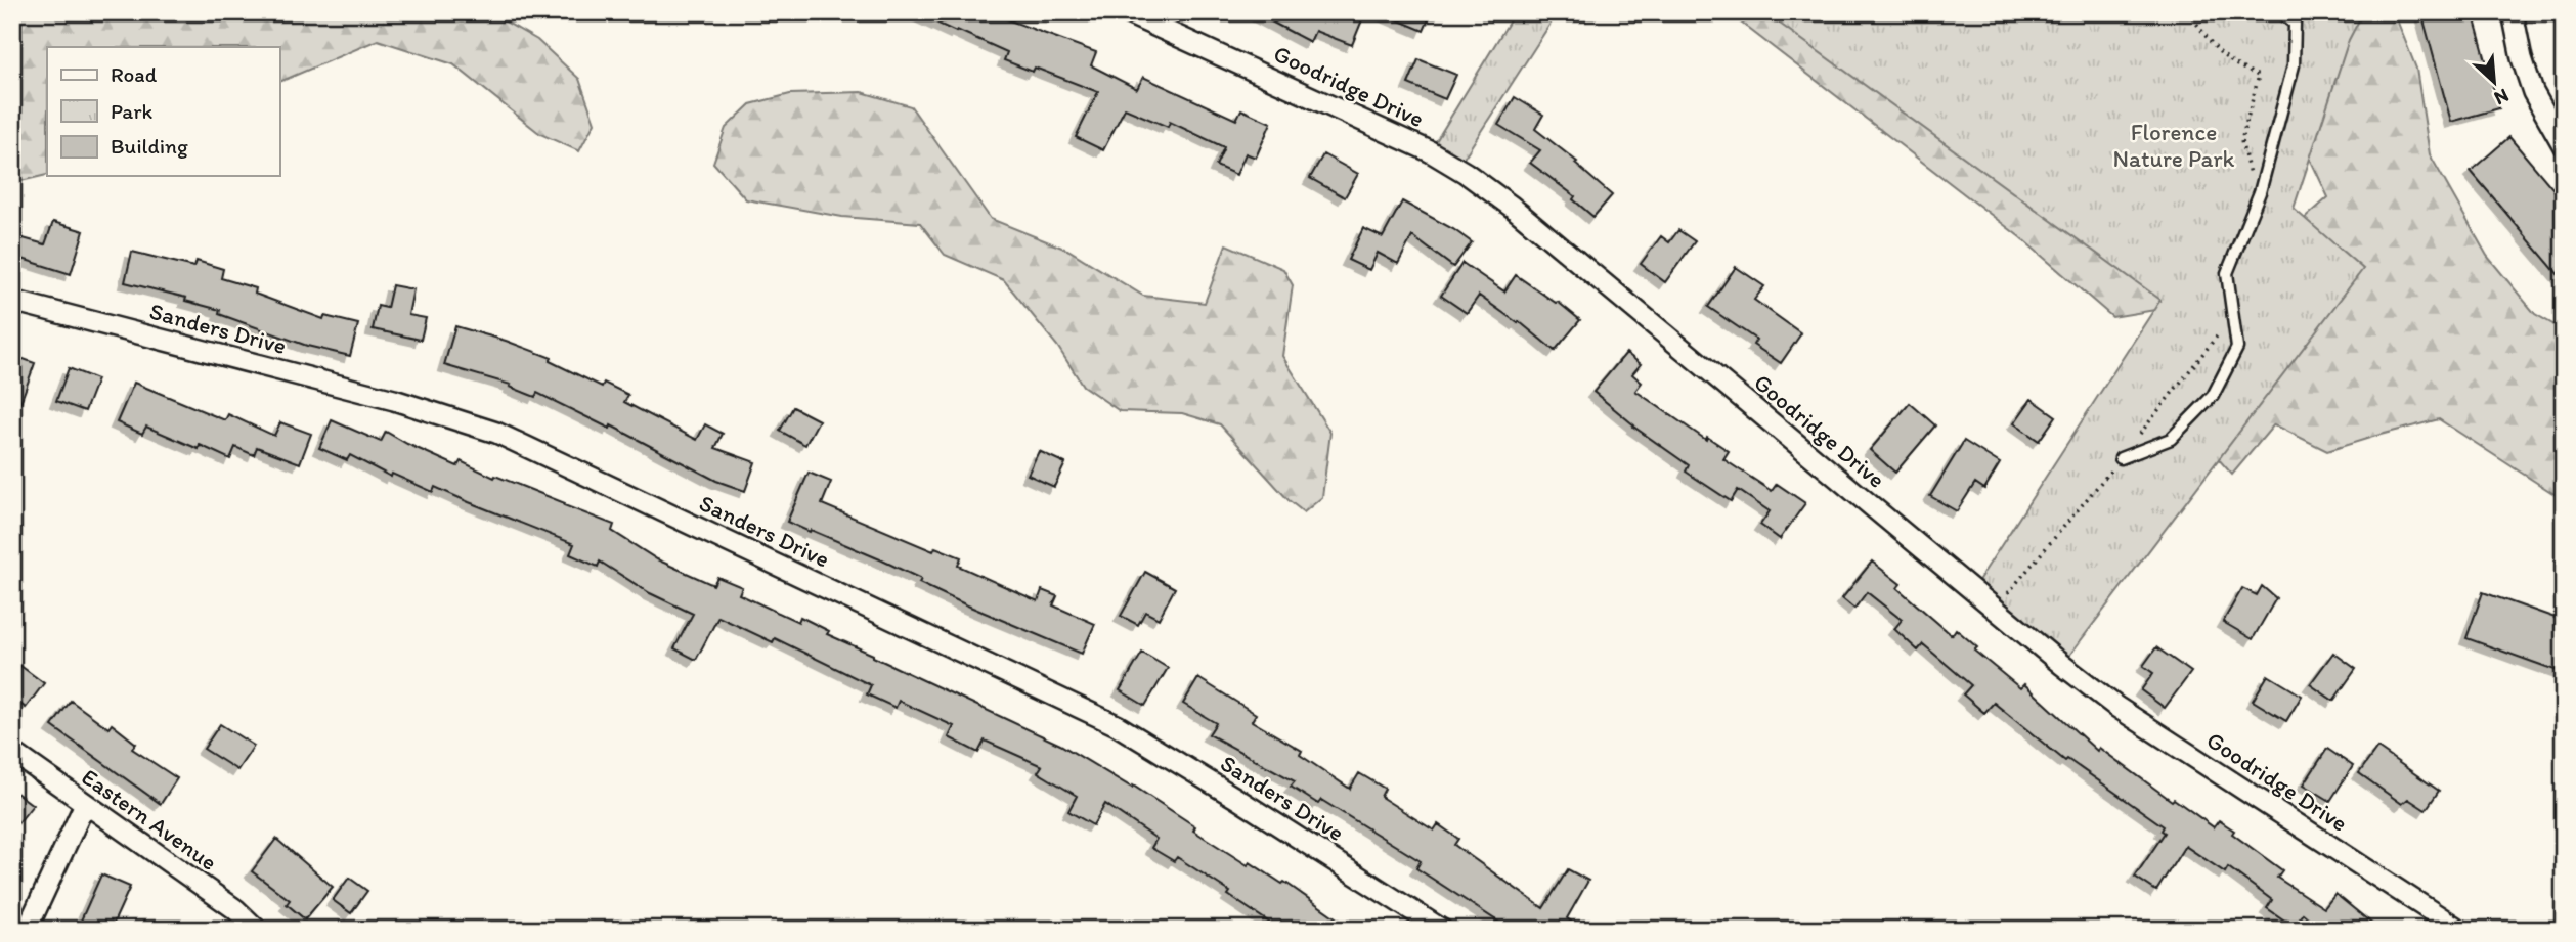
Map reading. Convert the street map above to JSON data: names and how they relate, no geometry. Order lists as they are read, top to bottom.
{
  "streets": {
    "street": ["Goodridge Drive", "Sanders Drive", "Eastern Avenue"]
  },
  "parks": ["Florence Nature Park"],
  "legend": ["Road", "Park", "Building"],
  "north": "bottom right"
}
